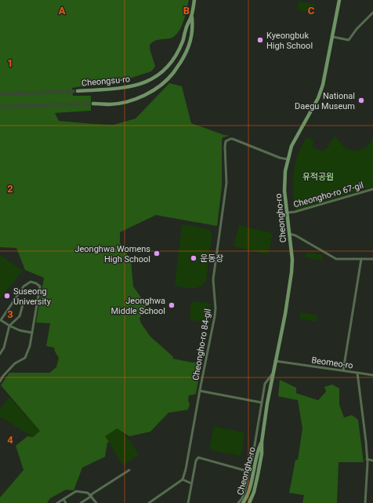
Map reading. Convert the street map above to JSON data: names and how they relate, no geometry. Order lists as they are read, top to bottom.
{
  "streets": {
    "main road": ["Cheongsu-ro", "Cheongho-ro"],
    "street": ["Cheongho-ro 67-gil", "Cheongho-ro 84-gil", "Beomeo-ro"]
  },
  "crossings": [
    ["Cheongho-ro 67-gil", "Cheongho-ro"],
    ["Cheongho-ro", "Cheongho-ro 84-gil"],
    ["Cheongho-ro", "Beomeo-ro"]
  ],
  "parks": ["유적공원"],
  "places": [
    "Kyeongbuk High School",
    "National Daegu Museum",
    "Jeonghwa Womens High School",
    "운동장",
    "Suseong University",
    "Jeonghwa Middle School"
  ],
  "grid": {
    "columns": ["A", "B", "C"],
    "rows": [
      "1",
      "2",
      "3",
      "4"
    ]
  }
}
